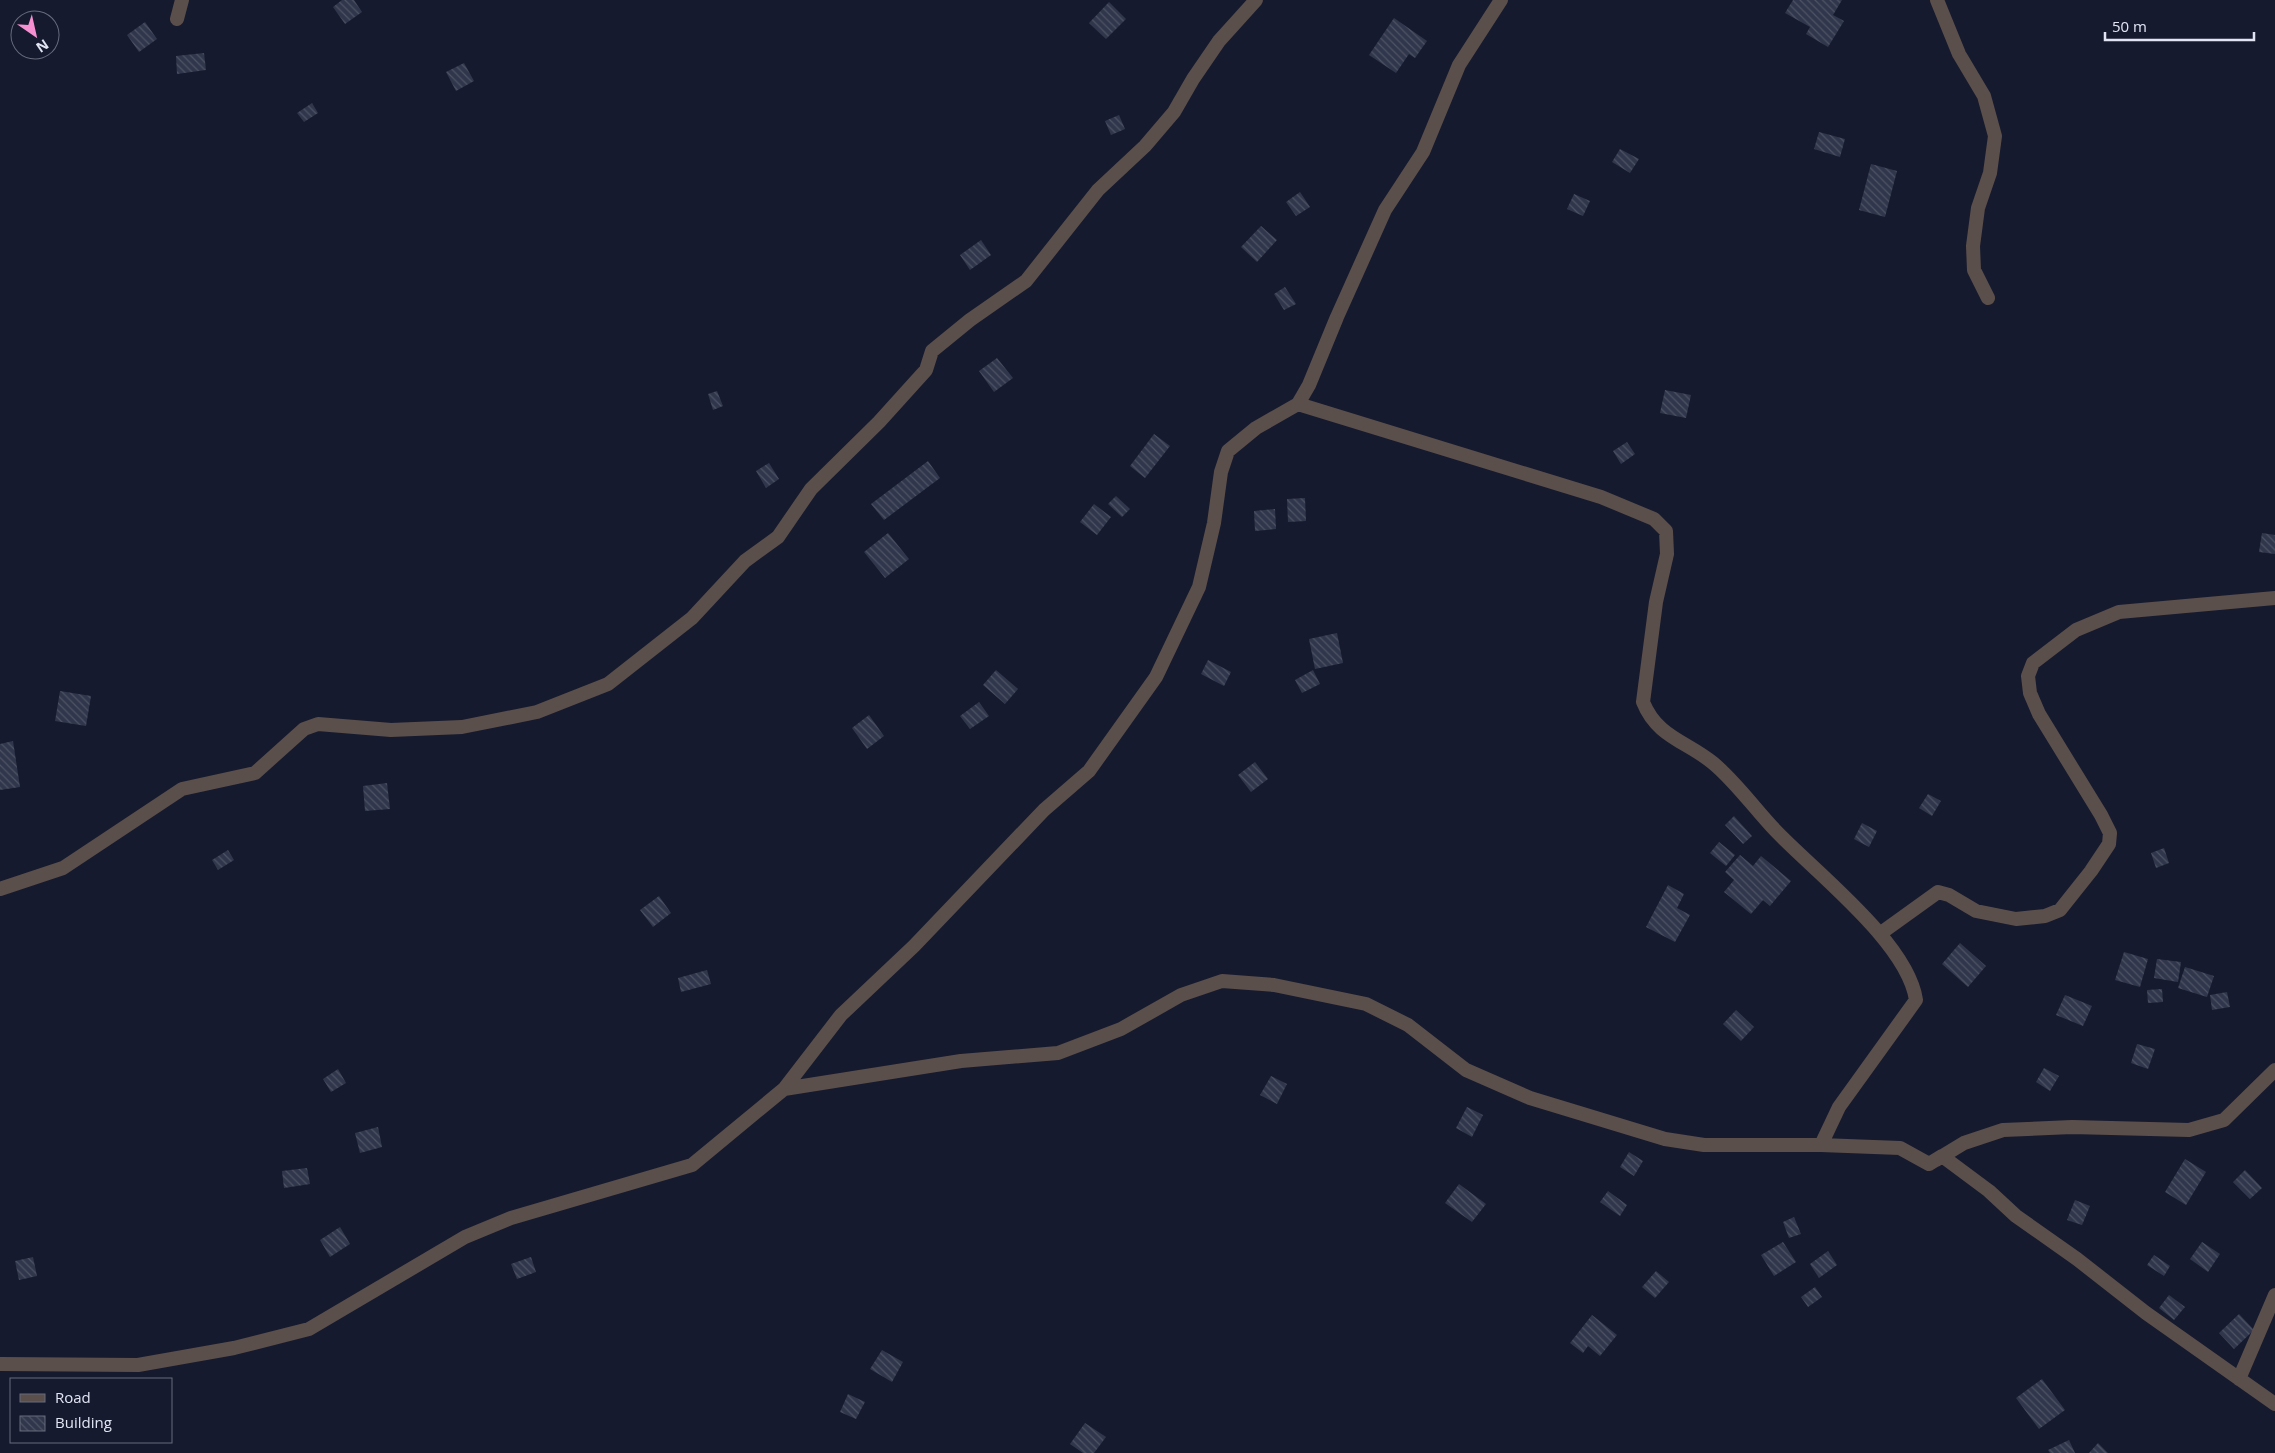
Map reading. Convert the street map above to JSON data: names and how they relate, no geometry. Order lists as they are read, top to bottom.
{
  "legend": ["Road", "Building"],
  "scale_bar": "50 m",
  "north": "bottom right"
}
